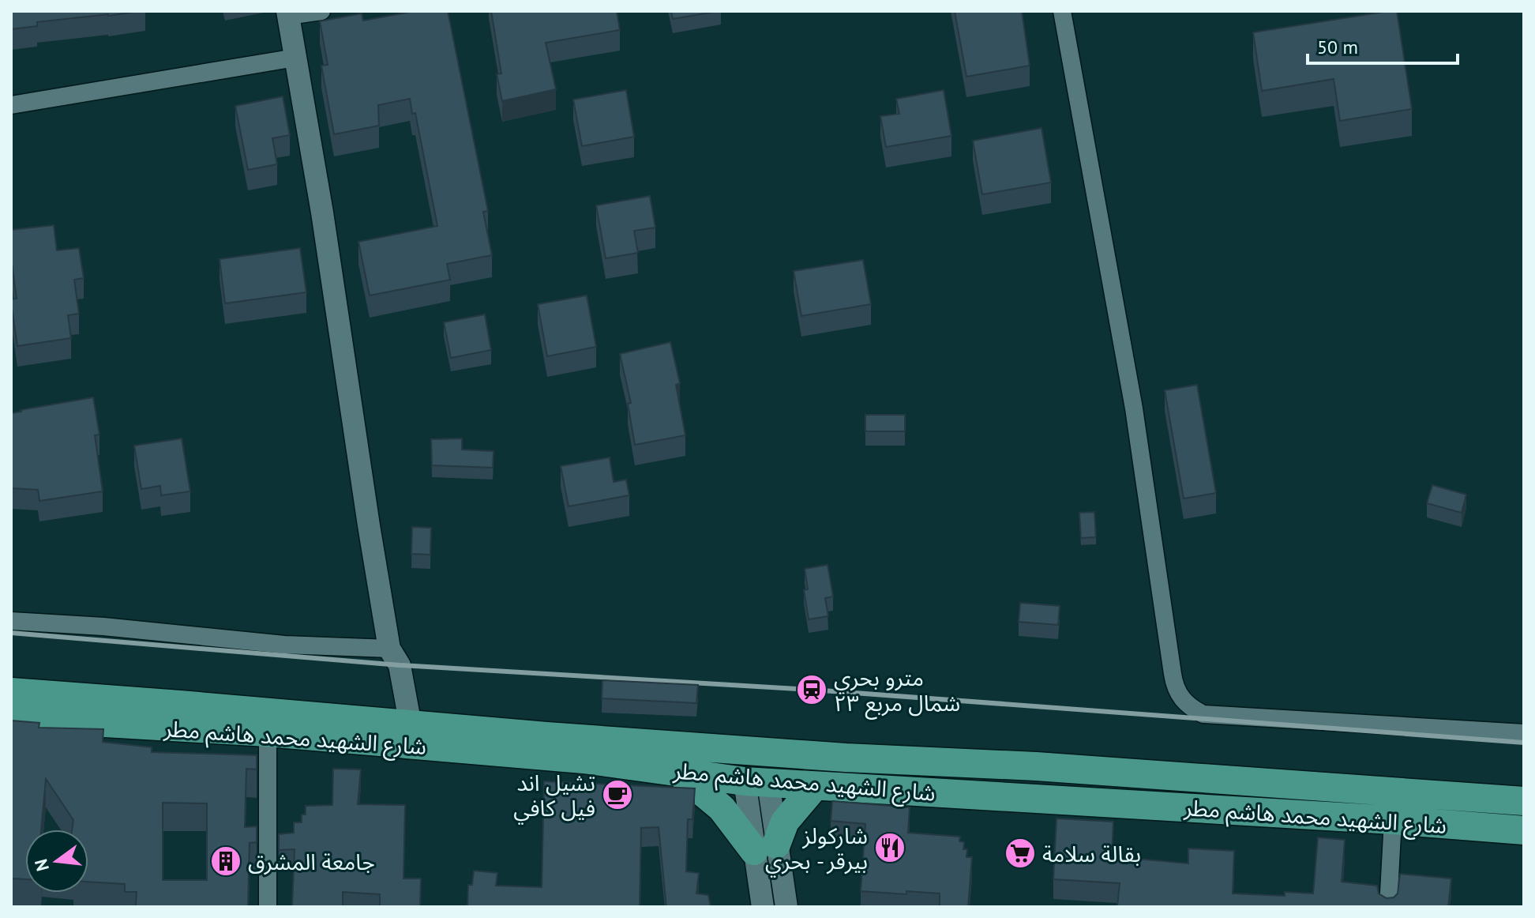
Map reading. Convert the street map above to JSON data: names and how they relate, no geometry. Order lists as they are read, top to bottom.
{
  "streets": {
    "main road": ["شارع الشهيد محمد هاشم مطر"]
  },
  "places": {
    "station": ["مترو بحري شمال مربع ٢٣"],
    "cafe": ["تشيل اند فيل كافي"],
    "restaurant": ["شاركولز بيرقر - بحري"],
    "supermarket": ["بقالة سلامة"],
    "building": ["جامعة المشرق"]
  },
  "scale_bar": "50 m",
  "north": "left"
}
